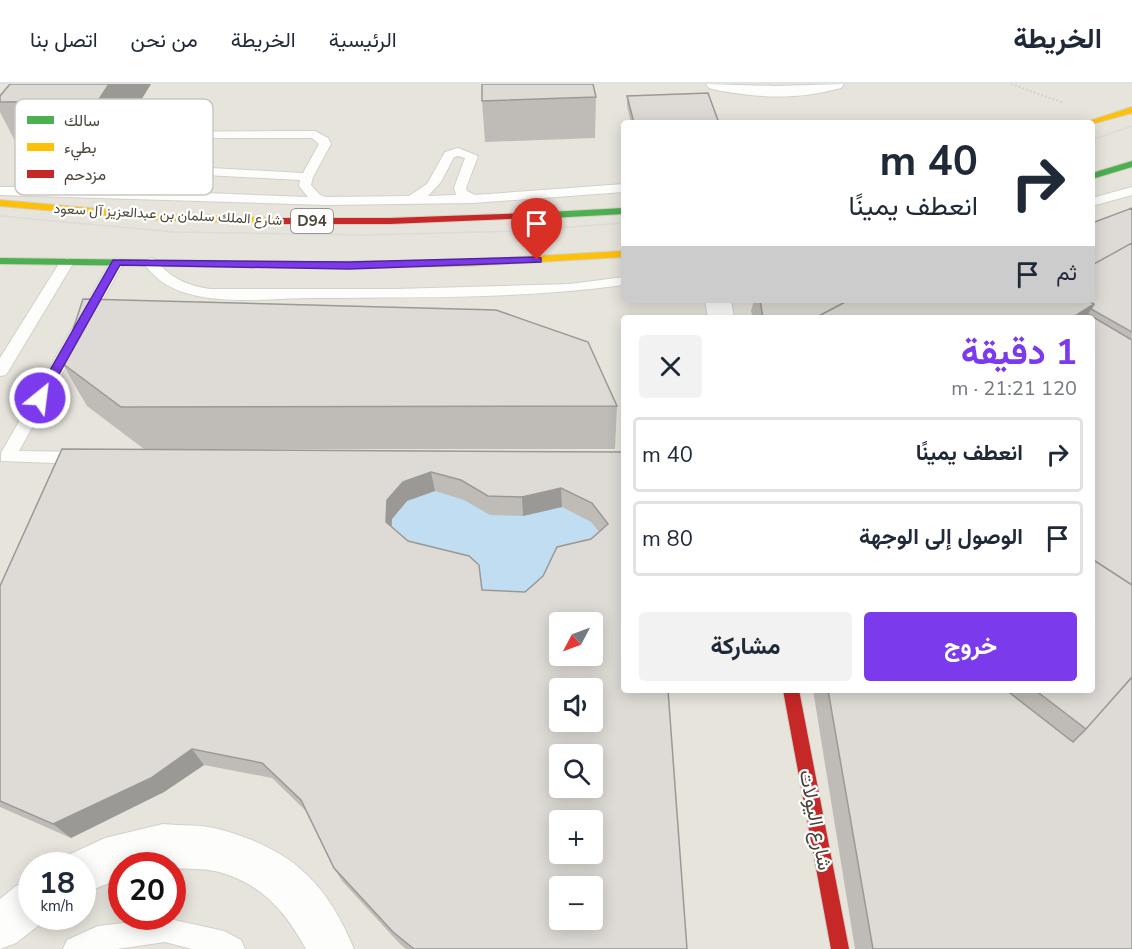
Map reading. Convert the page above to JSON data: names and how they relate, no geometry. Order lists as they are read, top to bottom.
{
  "streets": {
    "main road": ["شارع الملك سلمان بن عبدالعزيز آل سعود", "D94", "شارع اليولات"]
  },
  "legend": ["سالك", "بطيء", "مزدحم"],
  "north": "bottom left",
  "page": {
    "header": "الخريطة",
    "nav": [
      "الرئيسية",
      "الخريطة",
      "من نحن",
      "اتصل بنا"
    ],
    "turn": ["40 m", "انعطف يمينًا"],
    "then": "ثم",
    "heading": ["1 دقيقة", "120 m · 21:21"],
    "list": [
      {
        "name": "انعطف يمينًا",
        "value": "40 m"
      },
      {
        "name": "الوصول إلى الوجهة",
        "value": "80 m"
      }
    ],
    "buttons": ["خروج", "مشاركة"],
    "map_buttons": ["+", "−"],
    "speed": "18 km/h",
    "limit": "20"
  }
}
